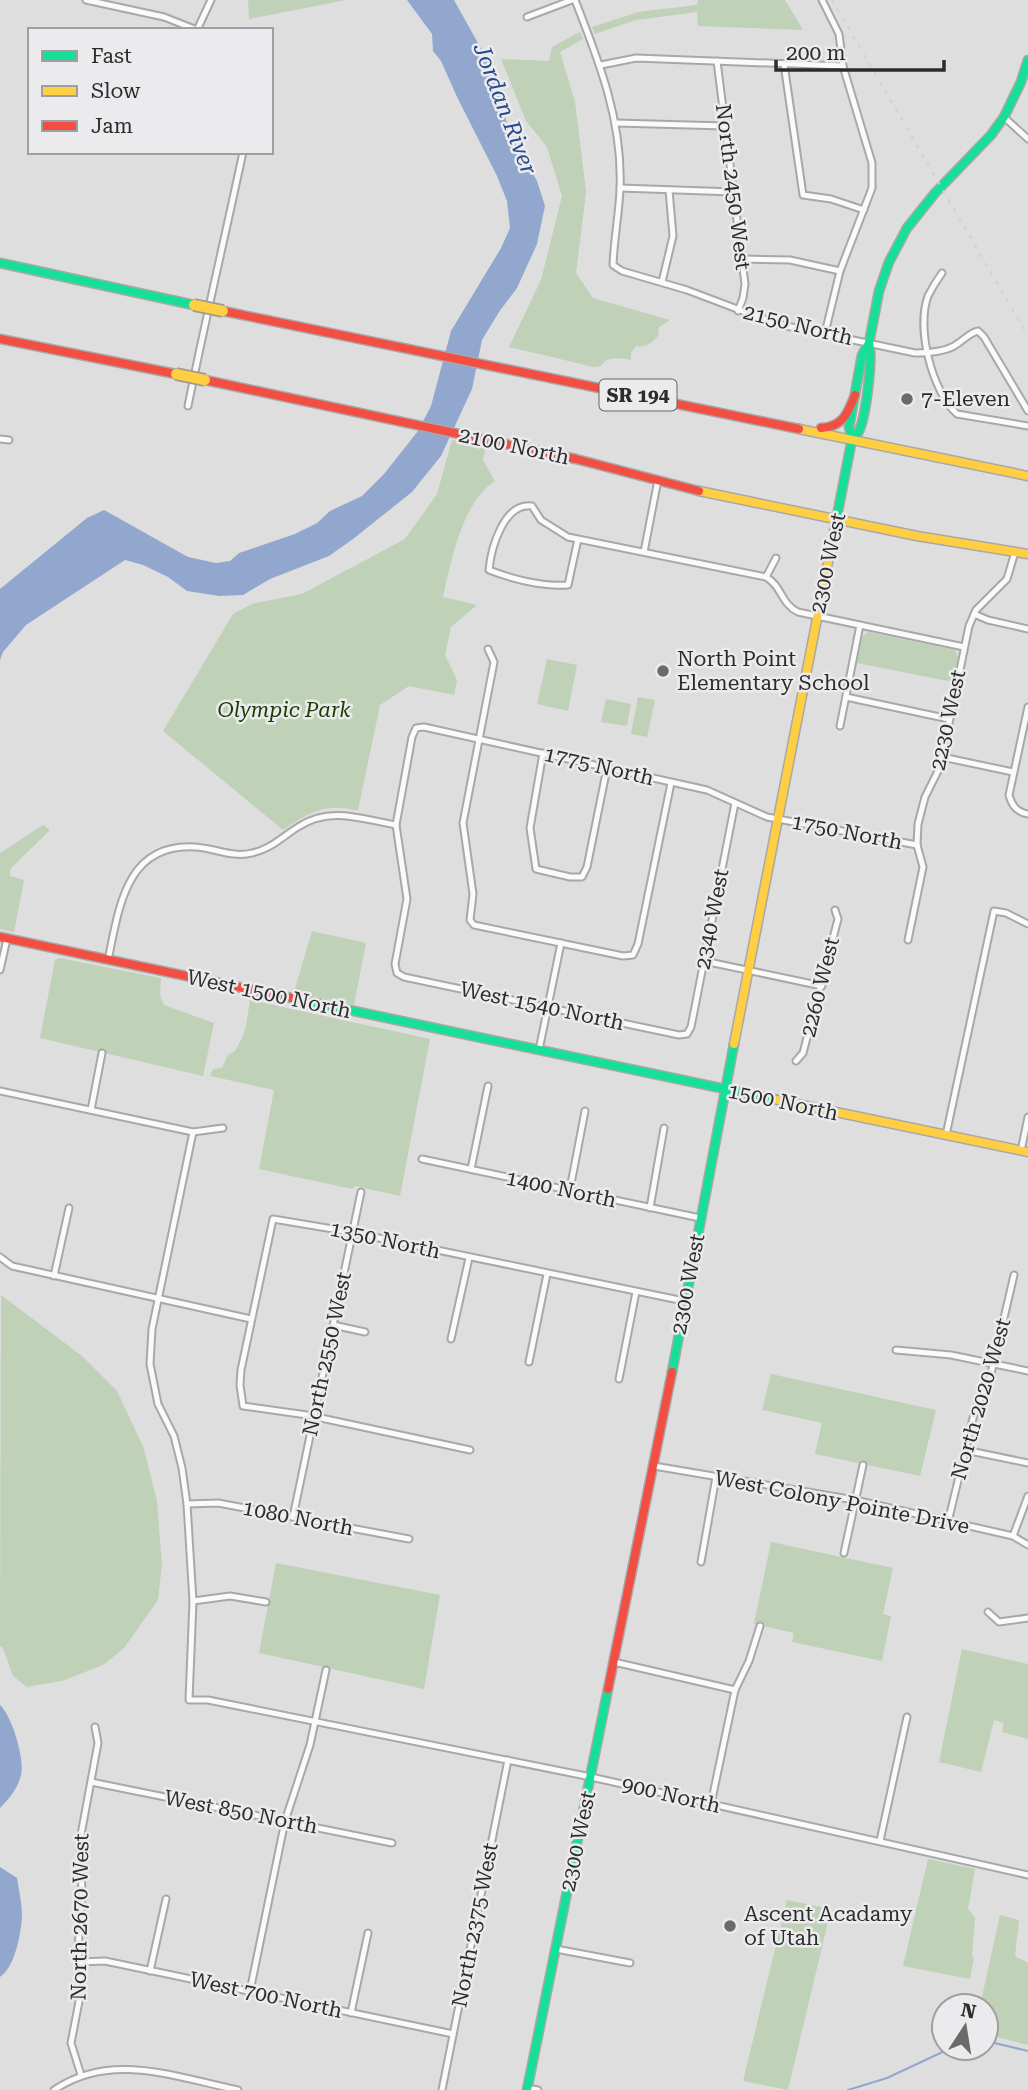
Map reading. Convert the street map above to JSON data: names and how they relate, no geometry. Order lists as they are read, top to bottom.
{
  "streets": {
    "main road": [
      "SR 194",
      "2100 North",
      "2300 West",
      "West 1500 North",
      "1500 North"
    ],
    "street": [
      "North 2450 West",
      "2150 North",
      "2230 West",
      "1775 North",
      "1750 North",
      "2340 West",
      "2260 West",
      "West 1540 North",
      "1400 North",
      "1350 North",
      "North 2550 West",
      "North 2020 West",
      "West Colony Pointe Drive",
      "1080 North",
      "900 North",
      "West 850 North",
      "North 2670 West",
      "North 2375 West",
      "West 700 North"
    ]
  },
  "crossings": [
    ["North 2450 West", "2150 North"],
    ["SR 194", "2300 West"],
    ["2100 North", "2300 West"],
    ["2100 North", "2230 West"],
    ["2300 West", "1775 North"],
    ["2300 West", "1750 North"],
    ["2300 West", "1500 North"],
    ["2300 West", "1400 North"],
    ["2300 West", "1350 North"],
    ["2300 West", "West Colony Pointe Drive"],
    ["2300 West", "900 North"],
    ["2230 West", "1750 North"],
    ["1775 North", "1750 North"],
    ["1775 North", "2340 West"],
    ["1775 North", "West 1540 North"],
    ["2340 West", "West 1540 North"],
    ["West 1500 North", "1500 North"],
    ["1350 North", "North 2550 West"],
    ["North 2550 West", "1080 North"],
    ["North 2020 West", "West Colony Pointe Drive"],
    ["900 North", "North 2375 West"],
    ["West 850 North", "North 2670 West"],
    ["North 2670 West", "West 700 North"],
    ["North 2375 West", "West 700 North"]
  ],
  "water": ["Jordan River"],
  "parks": ["Olympic Park"],
  "places": ["7-Eleven", "North Point Elementary School", "Ascent Acadamy of Utah"],
  "legend": ["Fast", "Slow", "Jam"],
  "scale_bar": "200 m",
  "north": "top"
}
